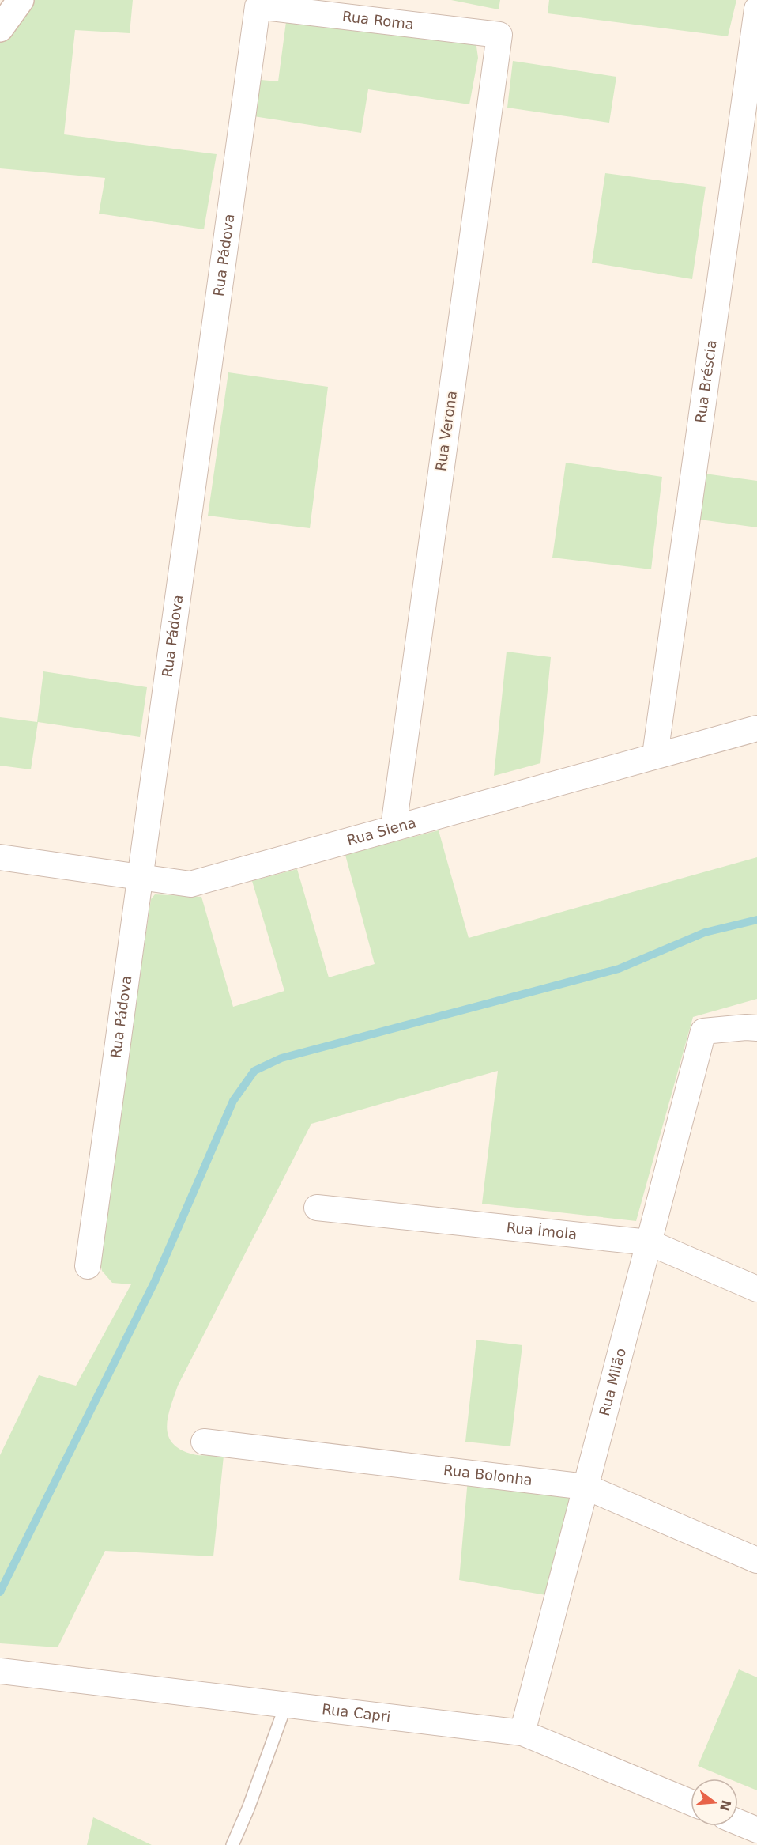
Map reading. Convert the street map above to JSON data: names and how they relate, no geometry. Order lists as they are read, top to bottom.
{
  "streets": {
    "street": [
      "Rua Roma",
      "Rua Pádova",
      "Rua Bréscia",
      "Rua Verona",
      "Rua Siena",
      "Rua Ímola",
      "Rua Milão",
      "Rua Bolonha",
      "Rua Capri"
    ]
  },
  "crossings": [
    ["Rua Roma", "Rua Pádova"],
    ["Rua Roma", "Rua Verona"],
    ["Rua Pádova", "Rua Siena"],
    ["Rua Bréscia", "Rua Siena"],
    ["Rua Verona", "Rua Siena"],
    ["Rua Ímola", "Rua Milão"],
    ["Rua Milão", "Rua Bolonha"],
    ["Rua Milão", "Rua Capri"]
  ],
  "north": "right"
}
